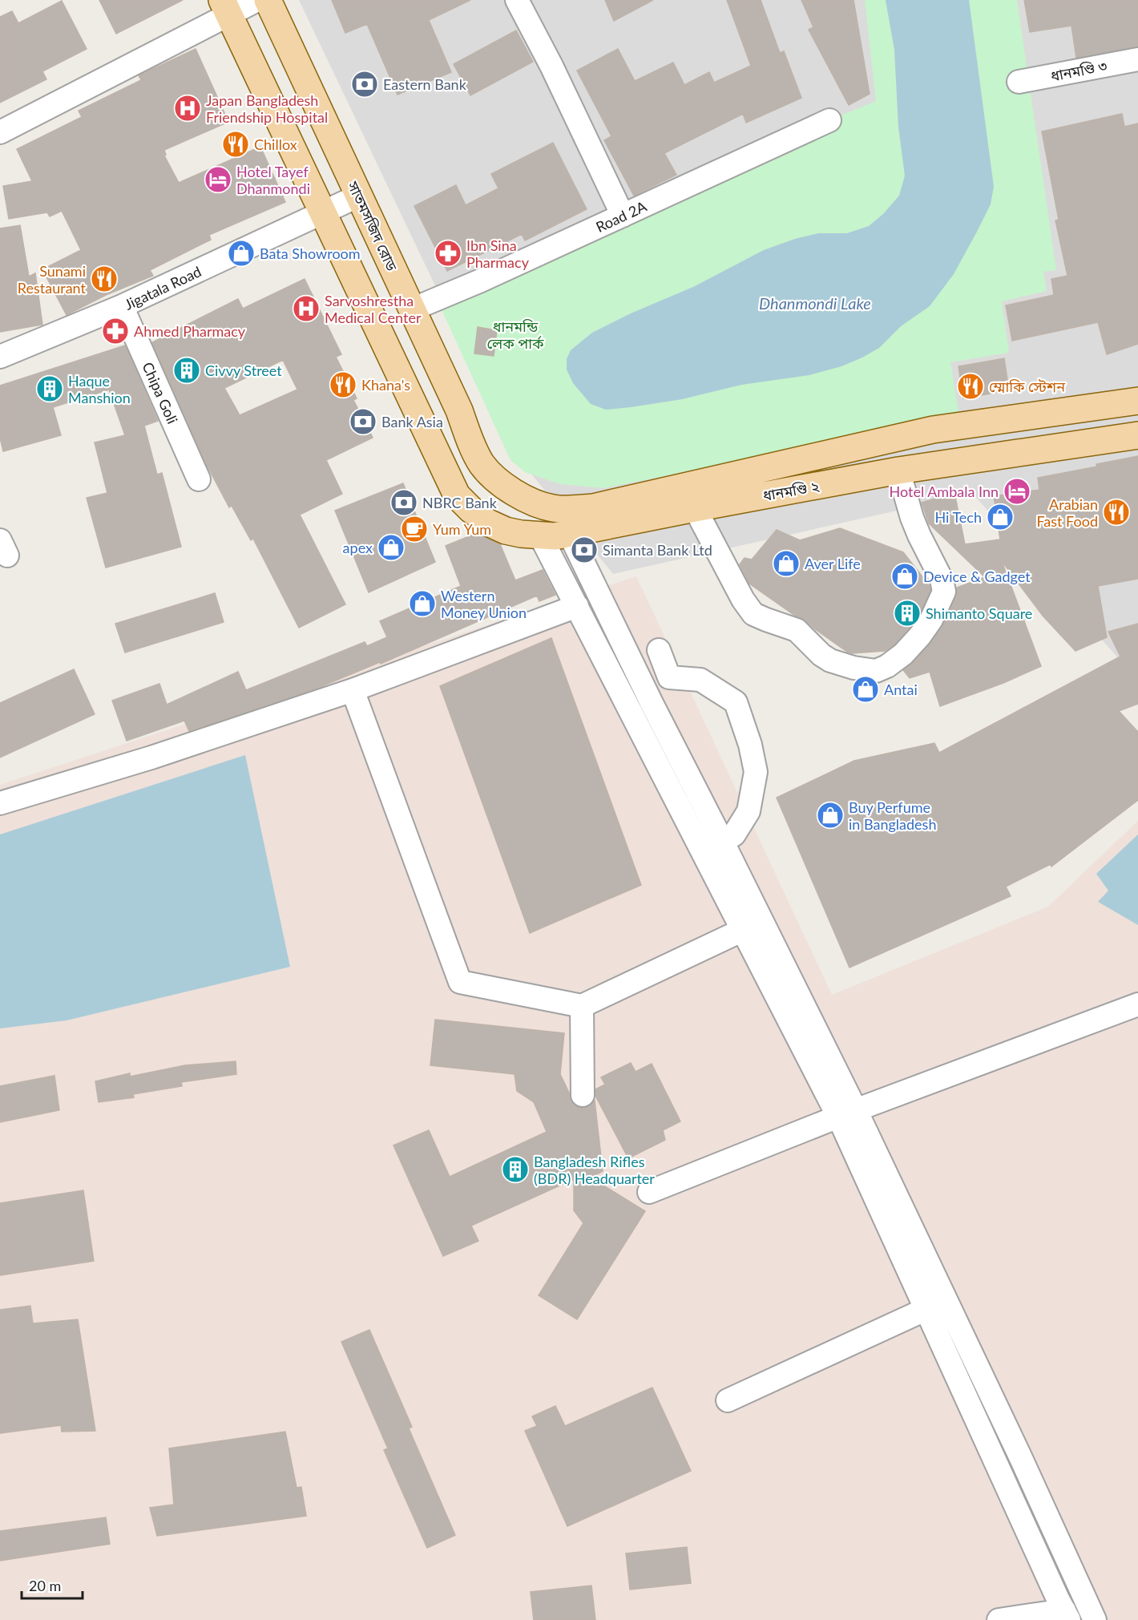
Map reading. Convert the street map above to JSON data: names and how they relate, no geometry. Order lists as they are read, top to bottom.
{
  "streets": {
    "main road": ["সাতমসজিদ রোড", "ধানমণ্ডি ২"],
    "street": [
      "ধানমণ্ডি ৩",
      "Road 2A",
      "Jigatala Road",
      "Chipa Goli"
    ]
  },
  "crossings": [
    ["Road 2A", "সাতমসজিদ রোড"],
    ["সাতমসজিদ রোড", "Jigatala Road"],
    ["সাতমসজিদ রোড", "ধানমণ্ডি ২"],
    ["Jigatala Road", "Chipa Goli"],
    ["Jigatala Road", "ধানমণ্ডি ২"]
  ],
  "water": ["Dhanmondi Lake"],
  "parks": ["ধানমন্ডি লেক পার্ক"],
  "places": {
    "bank": [
      "Eastern Bank",
      "Bank Asia",
      "NBRC Bank",
      "Simanta Bank Ltd"
    ],
    "hospital": ["Japan Bangladesh Friendship Hospital", "Sarvoshrestha Medical Center"],
    "restaurant": [
      "Chillox",
      "Sunami Restaurant",
      "Khana's",
      "ম্মোকি স্টেশন",
      "Arabian Fast Food"
    ],
    "hotel": ["Hotel Tayef Dhanmondi", "Hotel Ambala Inn"],
    "shop": [
      "Bata Showroom",
      "Hi Tech",
      "apex",
      "Aver Life",
      "Device & Gadget",
      "Western Money Union",
      "Antai",
      "Buy Perfume in Bangladesh"
    ],
    "pharmacy": ["Ibn Sina Pharmacy", "Ahmed Pharmacy"],
    "building": [
      "Civvy Street",
      "Haque Manshion",
      "Shimanto Square",
      "Bangladesh Rifles (BDR) Headquarter"
    ],
    "cafe": ["Yum Yum"]
  },
  "scale_bar": "20 m"
}
